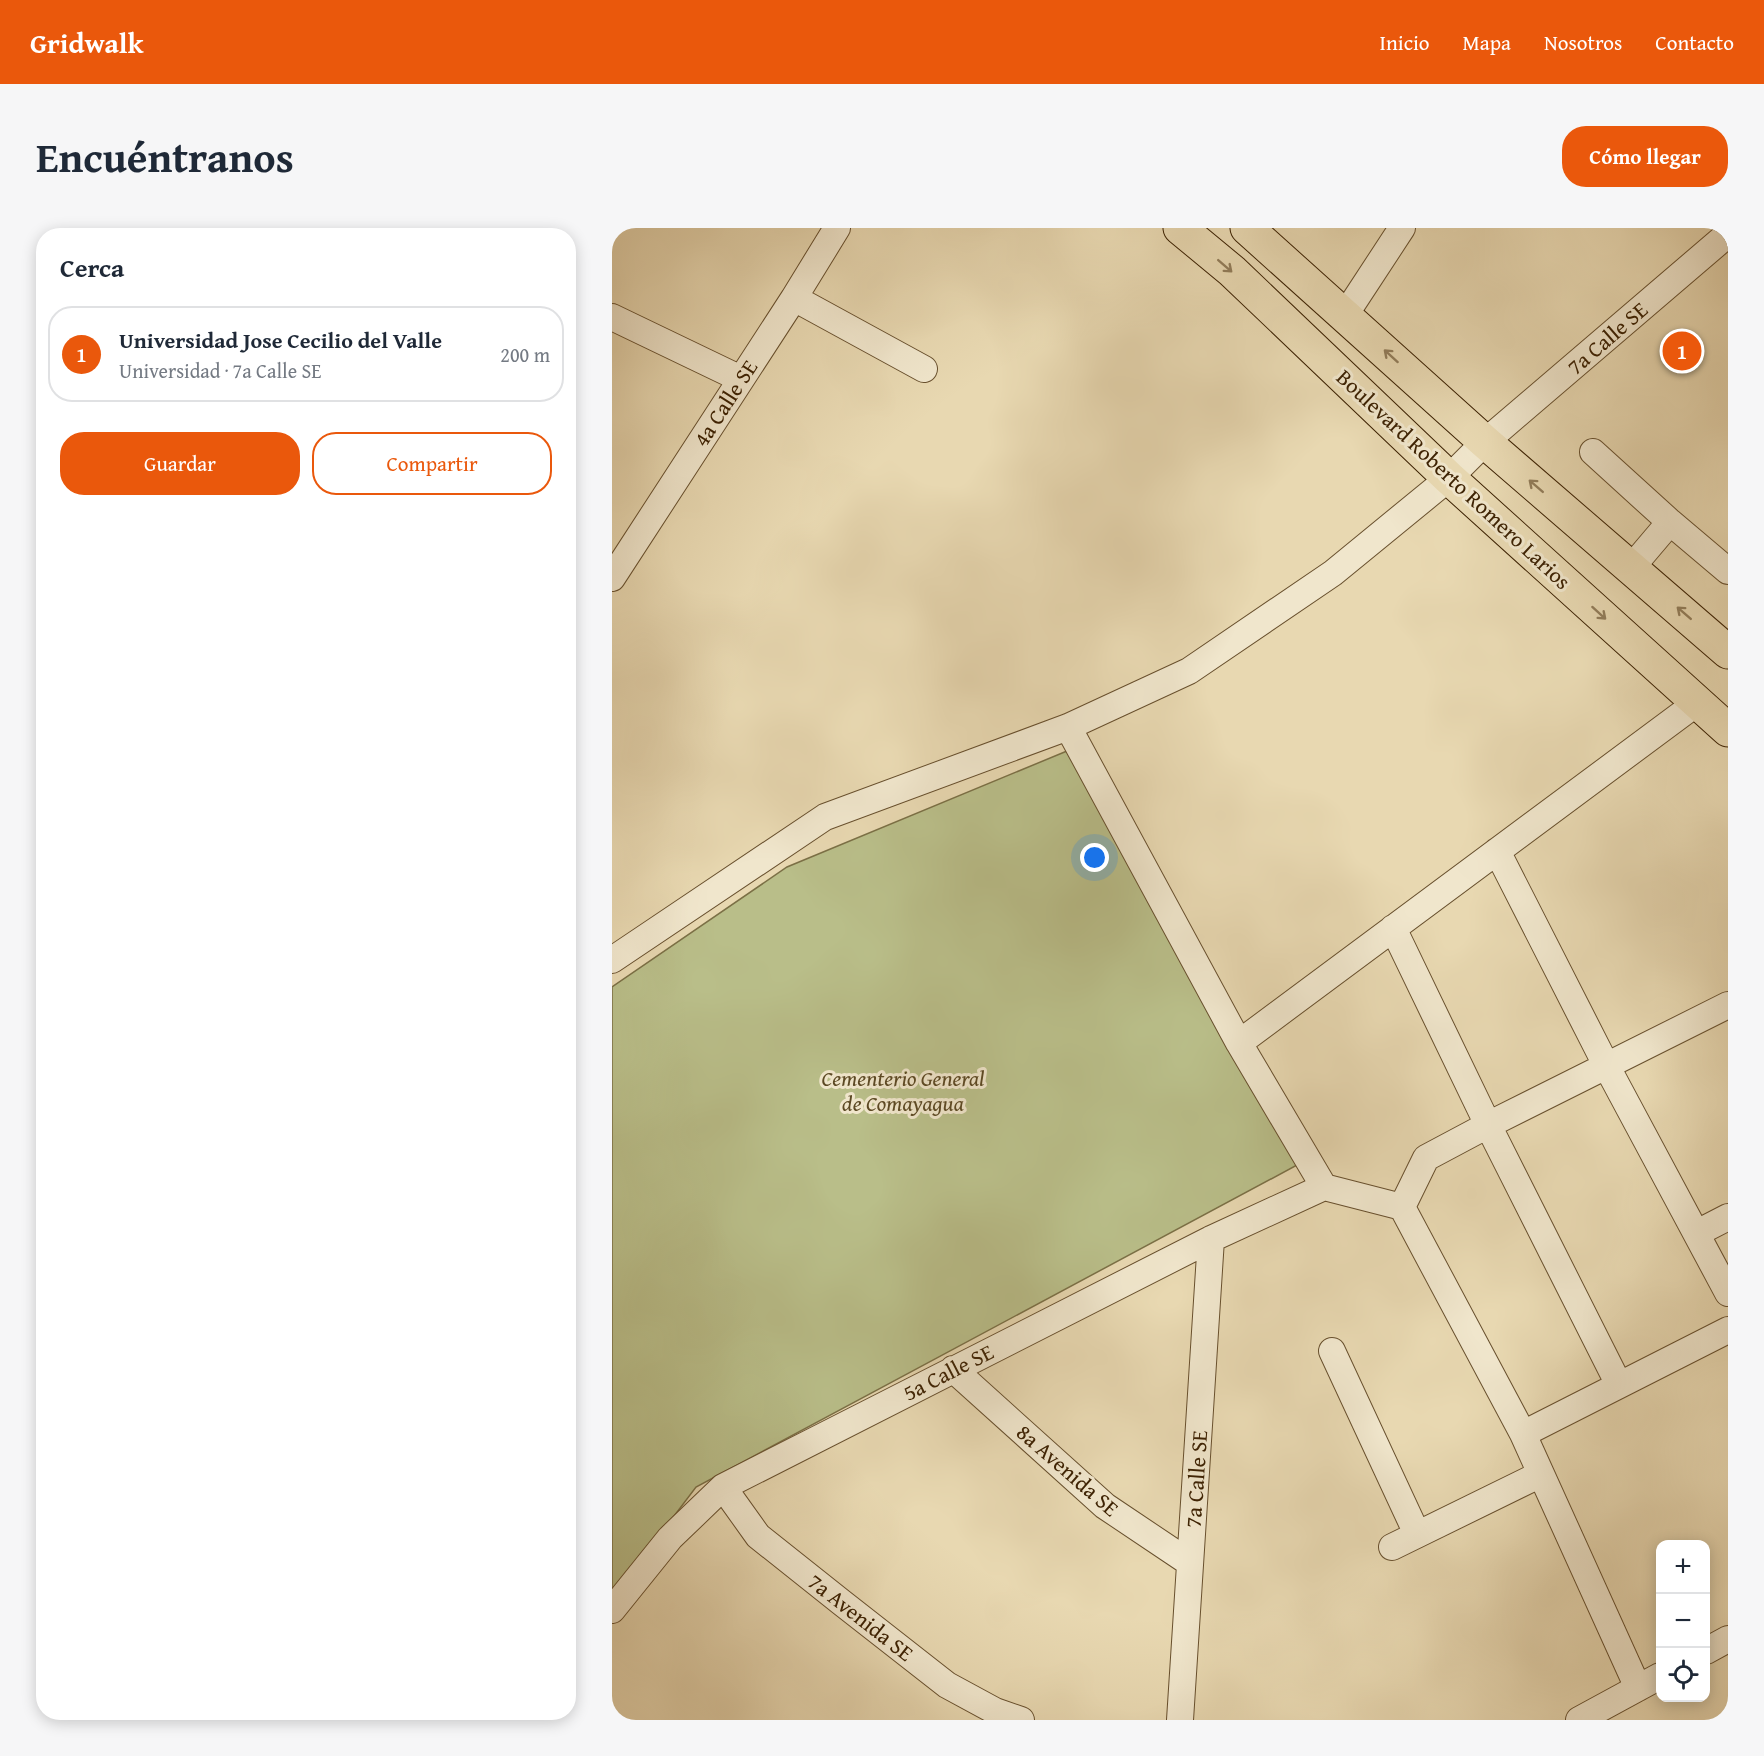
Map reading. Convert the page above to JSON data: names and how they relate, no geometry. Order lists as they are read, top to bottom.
{
  "streets": {
    "main road": ["Boulevard Roberto Romero Larios"],
    "street": [
      "7a Calle SE",
      "4a Calle SE",
      "5a Calle SE",
      "8a Avenida SE",
      "7a Avenida SE"
    ]
  },
  "crossings": [
    ["7a Calle SE", "Boulevard Roberto Romero Larios"],
    ["7a Calle SE", "5a Calle SE"],
    ["7a Calle SE", "8a Avenida SE"],
    ["5a Calle SE", "8a Avenida SE"],
    ["5a Calle SE", "7a Avenida SE"]
  ],
  "parks": ["Cementerio General de Comayagua"],
  "page": {
    "header": "Gridwalk",
    "nav": [
      "Inicio",
      "Mapa",
      "Nosotros",
      "Contacto"
    ],
    "title": "Encuéntranos",
    "buttons": [
      "Cómo llegar",
      ["Guardar", "Compartir"]
    ],
    "heading": "Cerca",
    "list": [
      {
        "mark": "1",
        "name": "Universidad Jose Cecilio del Valle",
        "note": "Universidad · 7a Calle SE",
        "value": "200 m"
      }
    ],
    "pins": "1",
    "map_buttons": ["+", "−"]
  }
}
